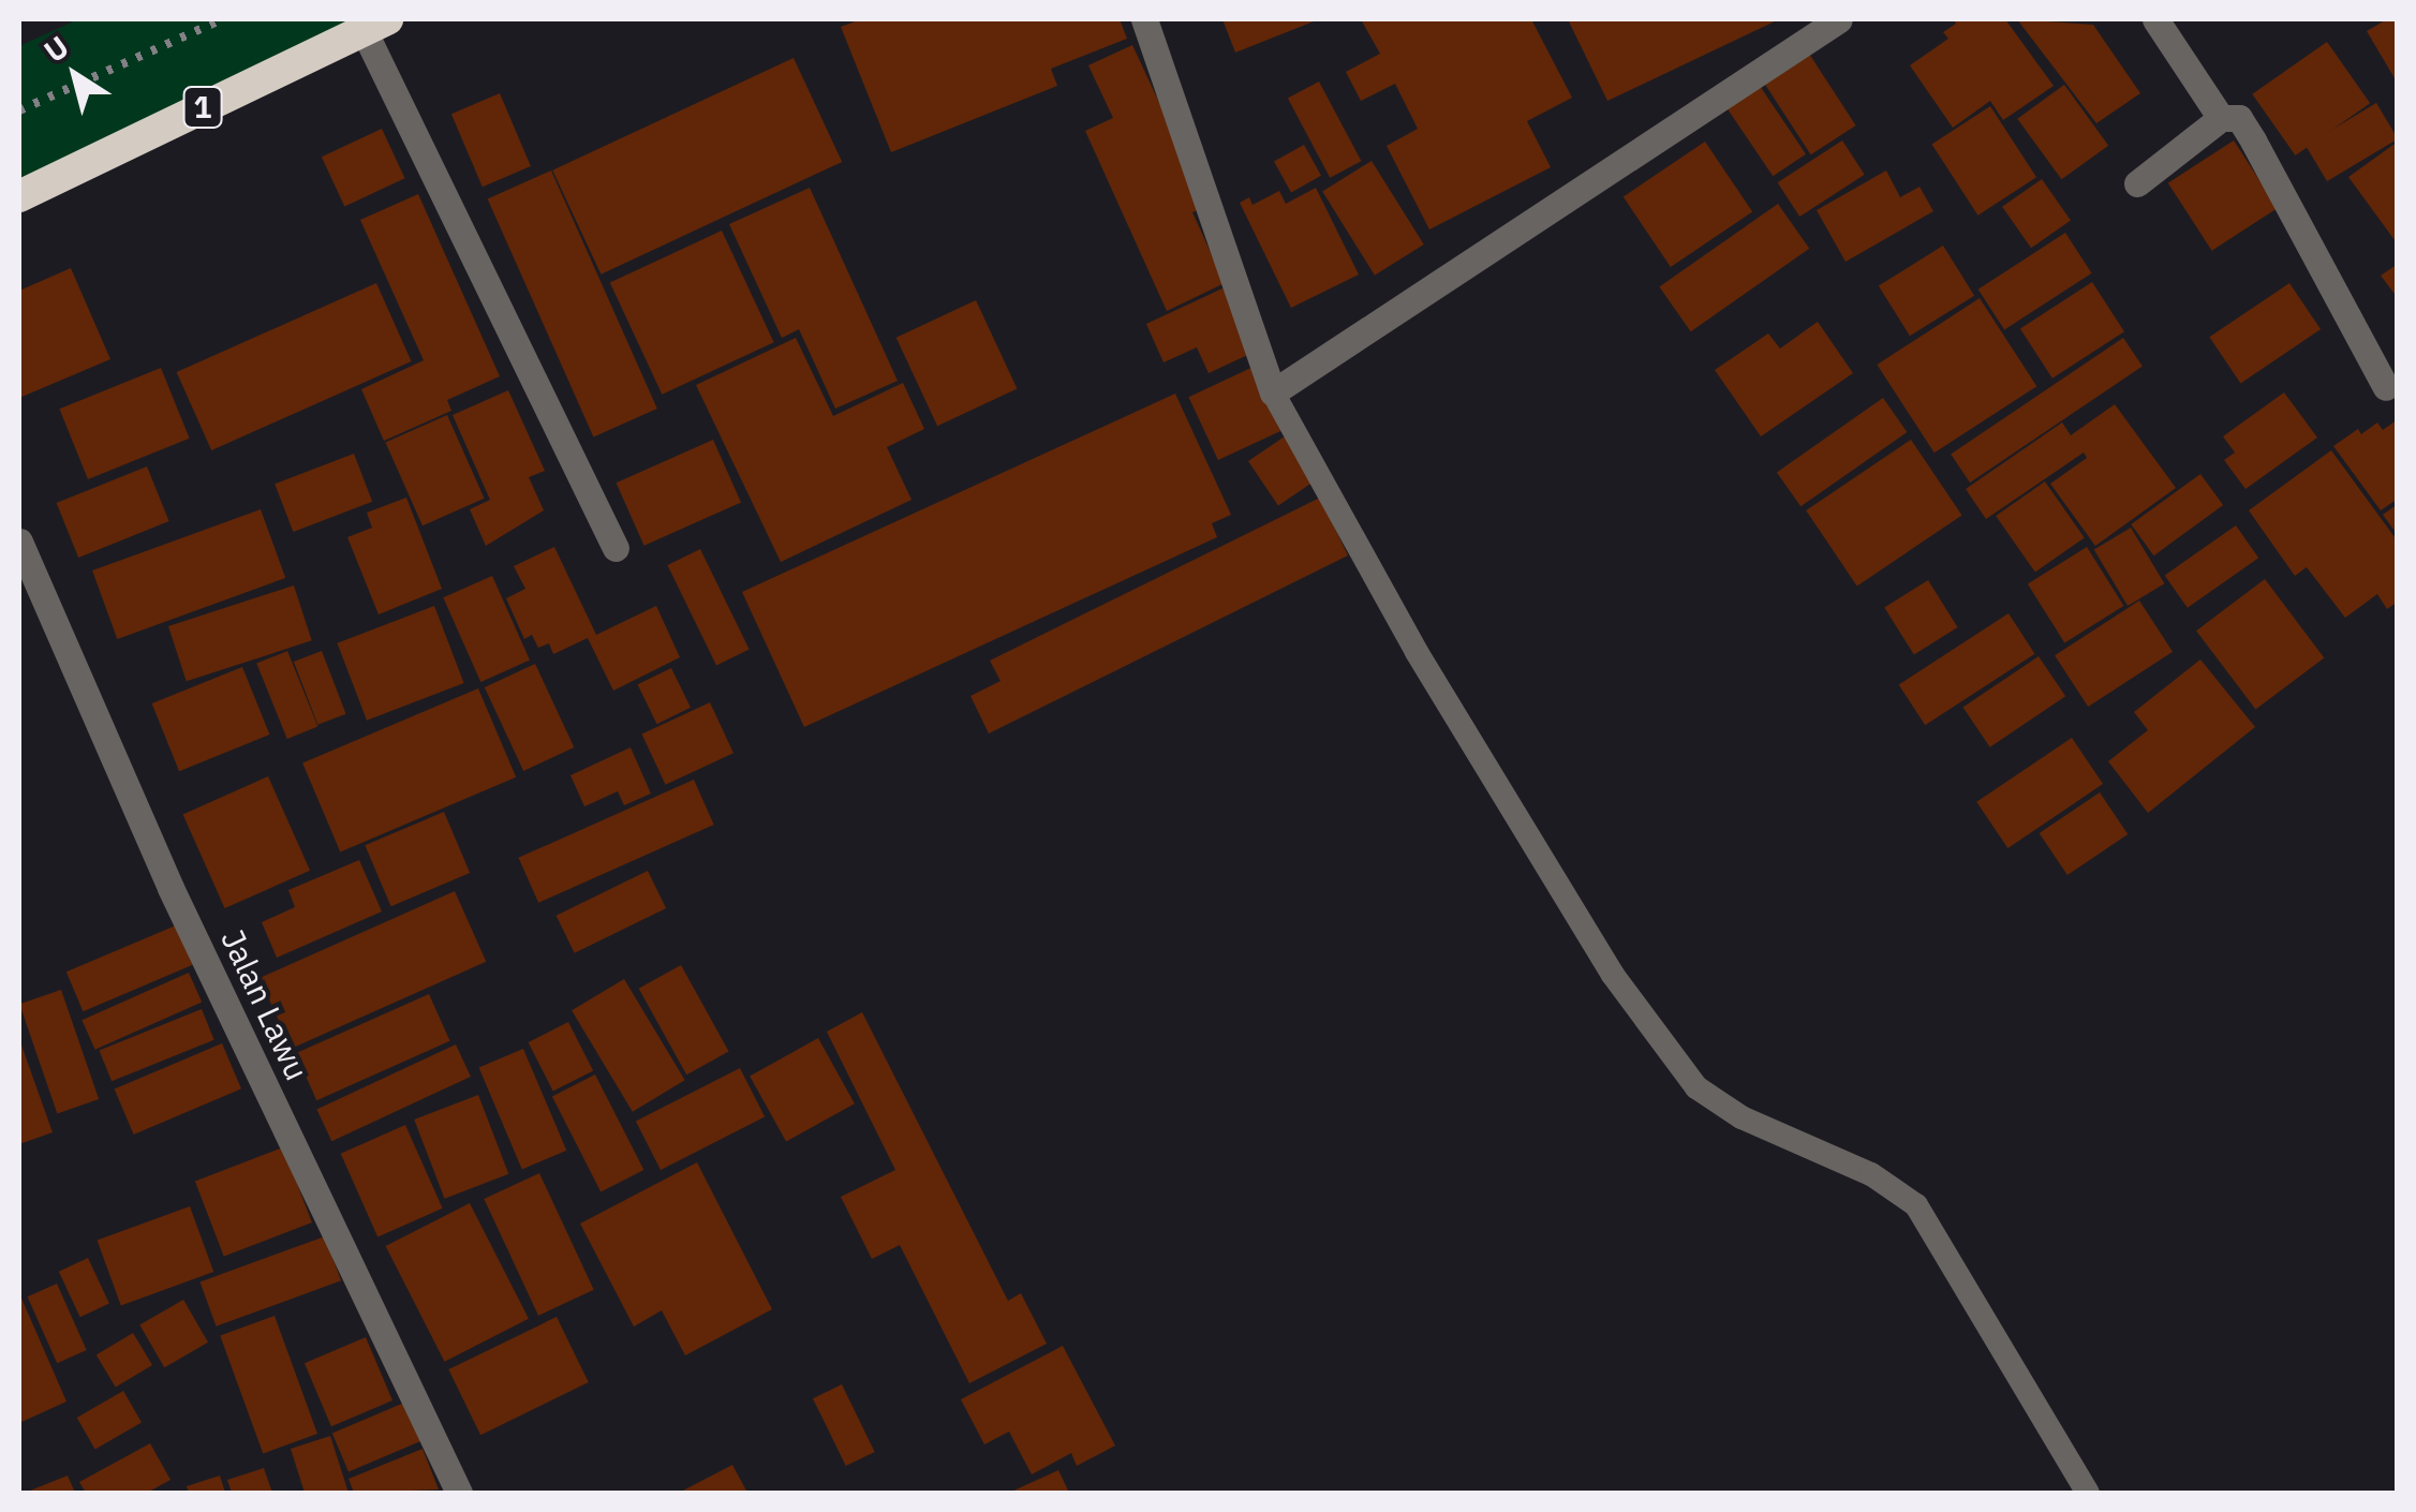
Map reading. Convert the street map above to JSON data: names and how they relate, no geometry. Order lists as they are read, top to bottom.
{
  "streets": {
    "highway": ["1"],
    "street": ["Jalan Lawu"]
  },
  "north": "top left"
}
